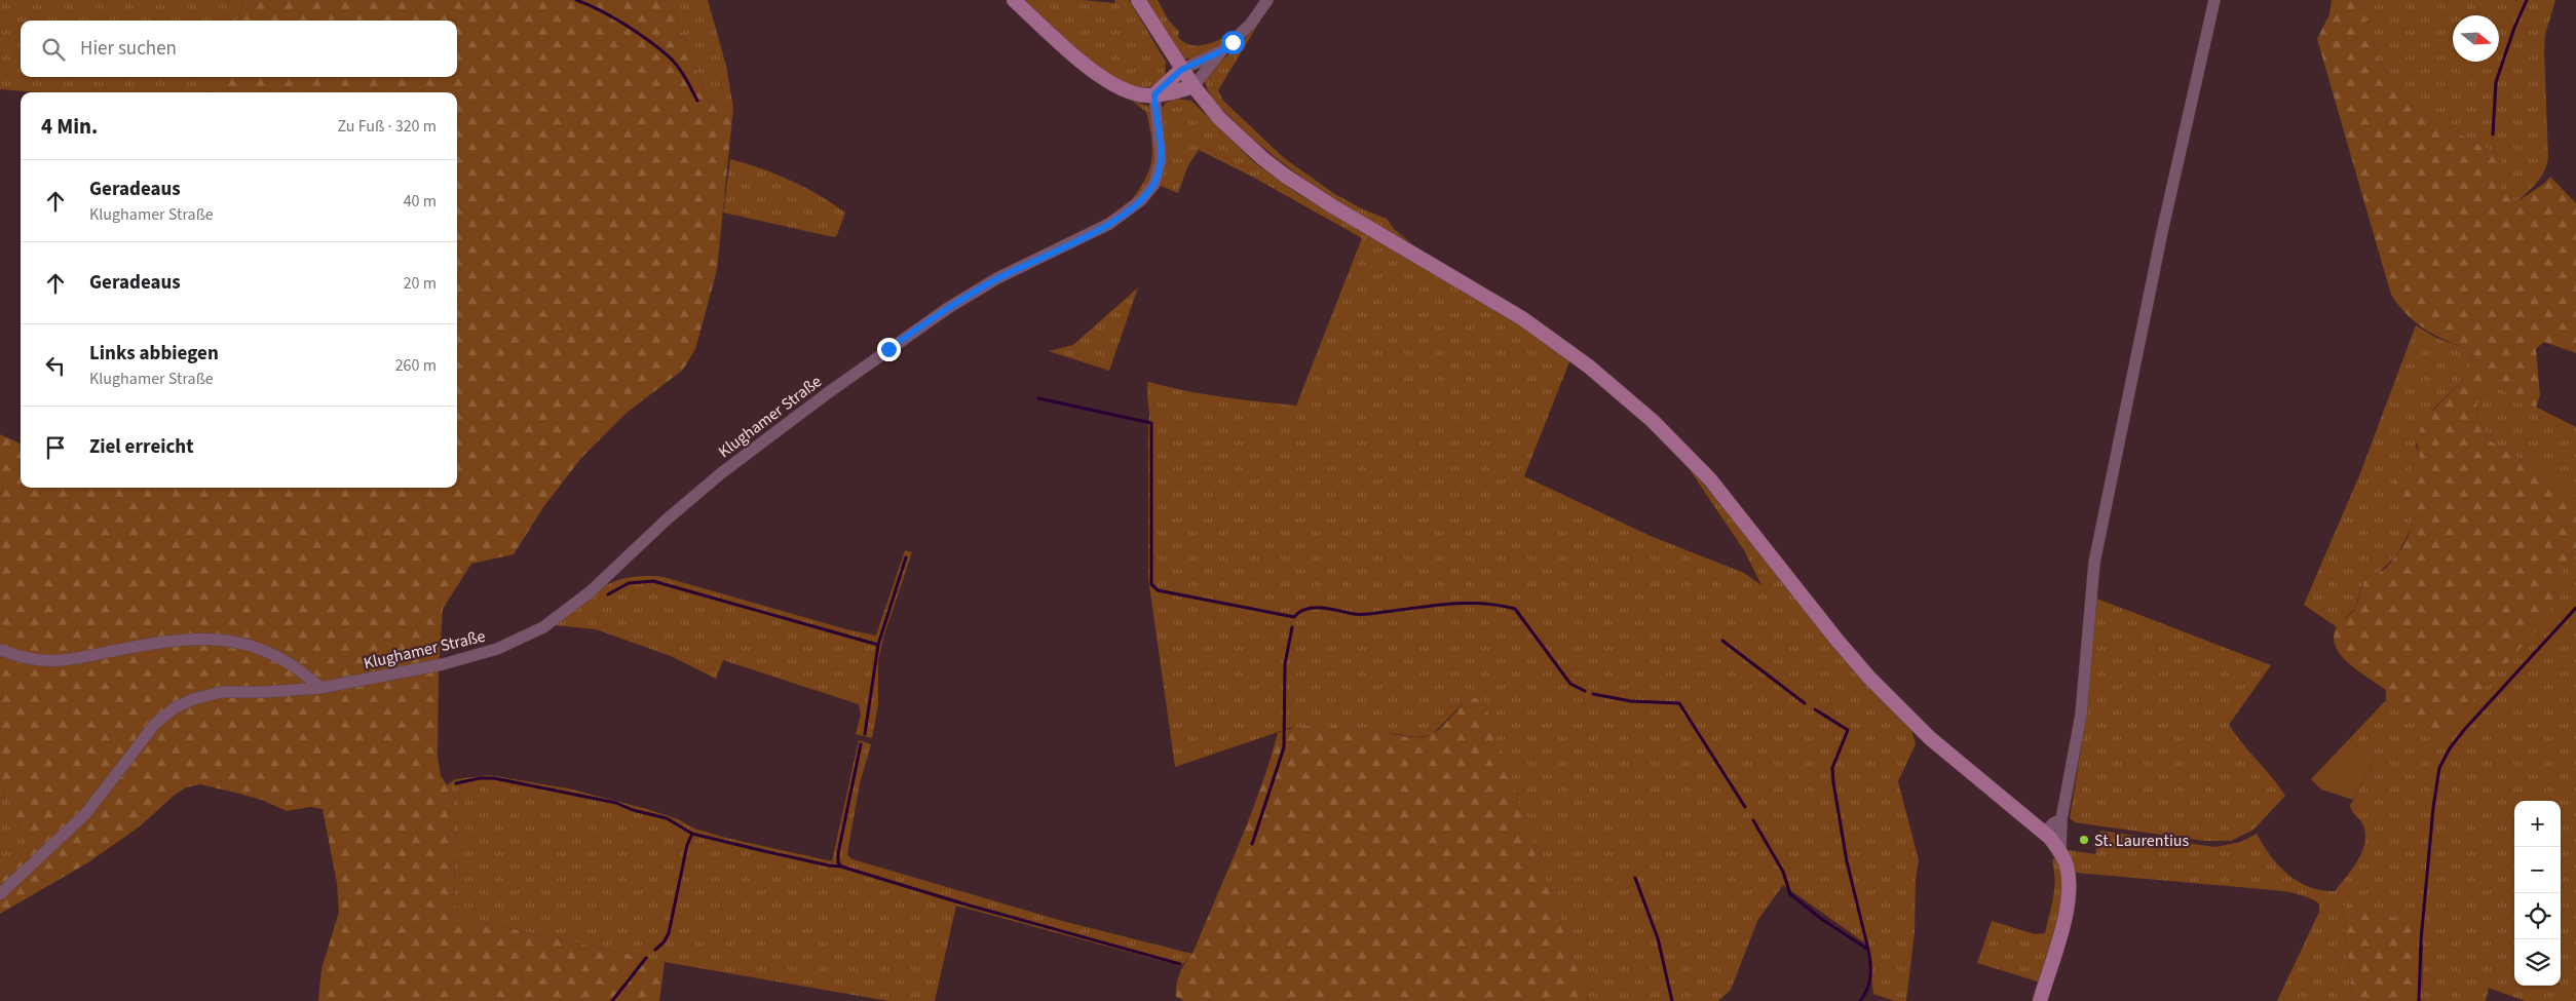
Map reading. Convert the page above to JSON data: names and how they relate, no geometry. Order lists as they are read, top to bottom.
{
  "streets": {
    "street": ["Klughamer Straße"]
  },
  "places": ["St. Laurentius"],
  "north": "right",
  "page": {
    "search": "Hier suchen",
    "heading": ["4 Min.", "Zu Fuß · 320 m"],
    "list": [
      ["Geradeaus", "Klughamer Straße", "40 m"],
      ["Geradeaus", "20 m"],
      ["Links abbiegen", "Klughamer Straße", "260 m"],
      "Ziel erreicht"
    ],
    "map_buttons": ["+", "−"]
  }
}
